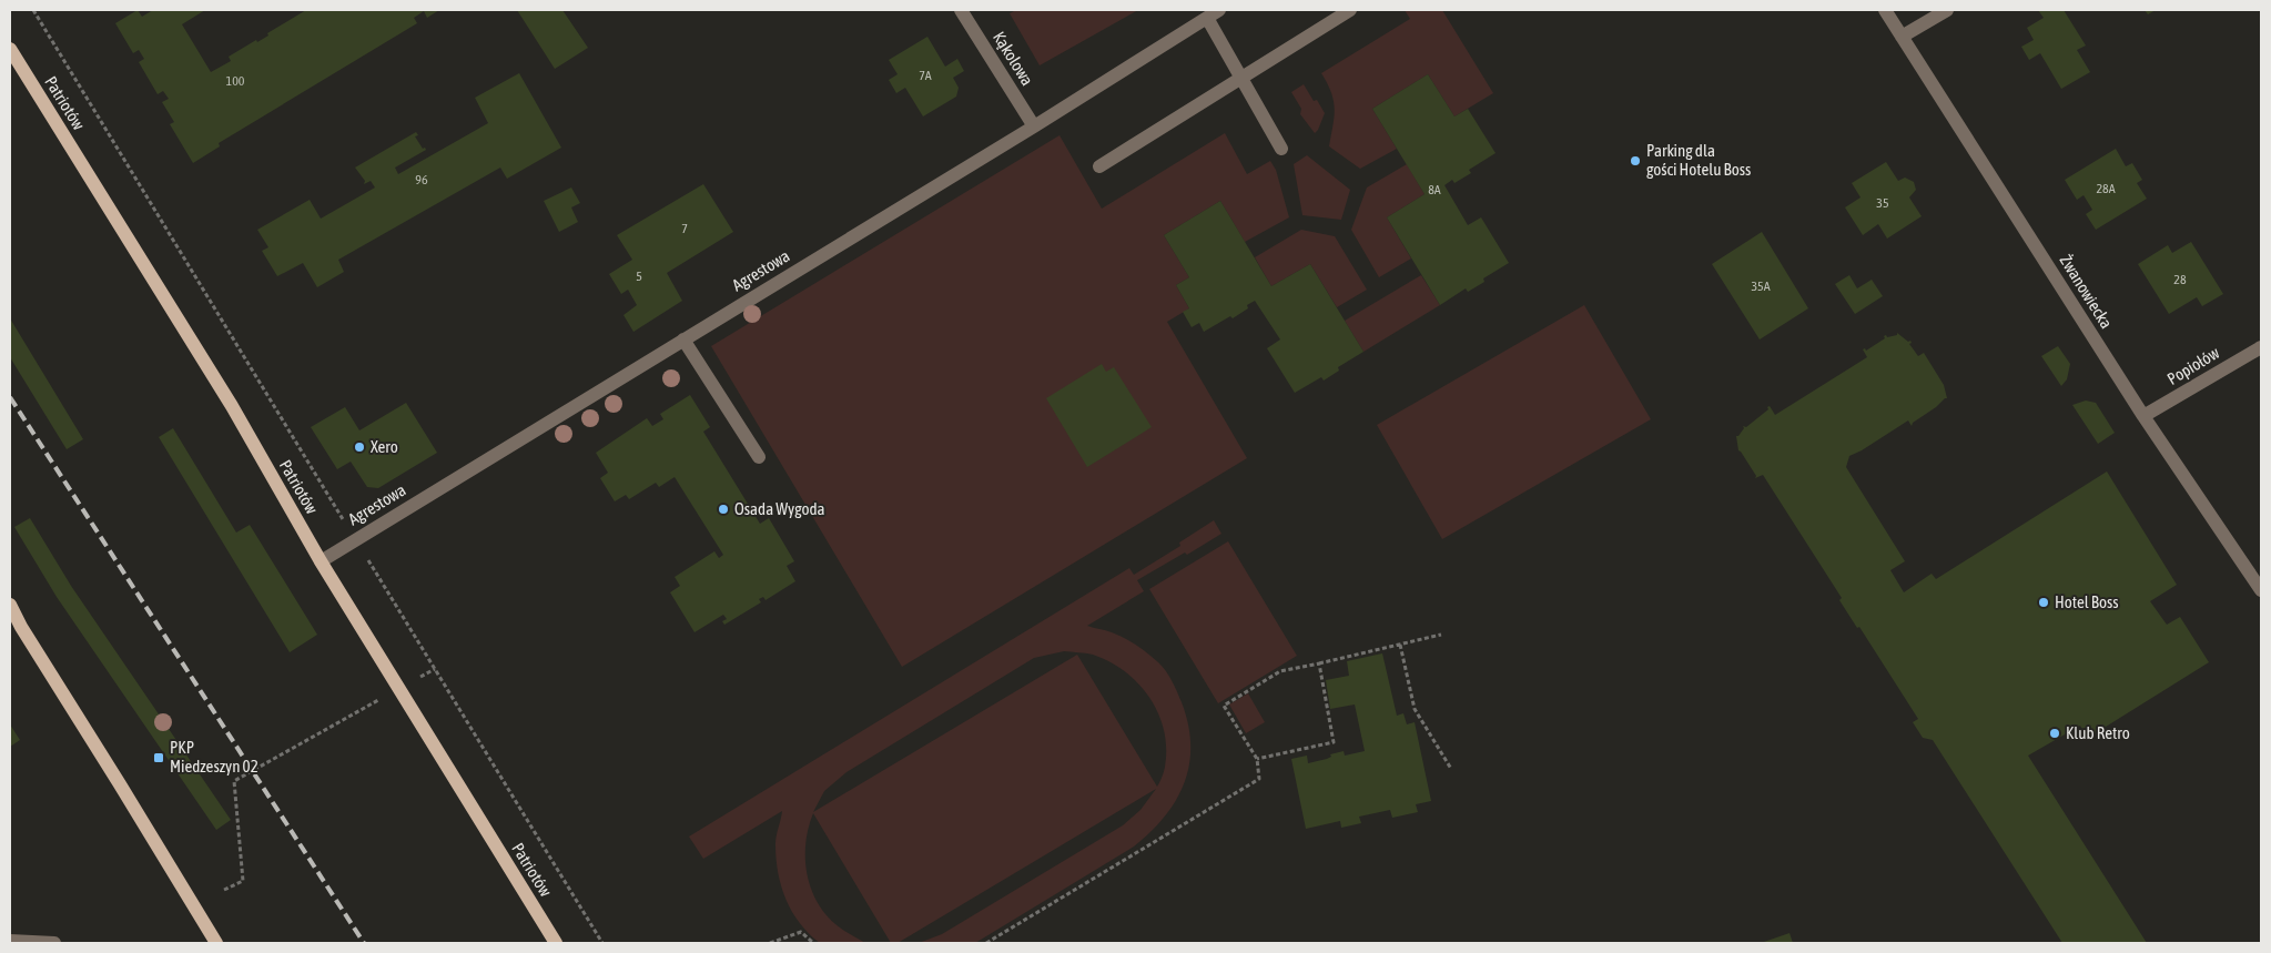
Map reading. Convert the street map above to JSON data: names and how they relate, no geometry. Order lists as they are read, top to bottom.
{
  "streets": {
    "main road": ["Patriotów"],
    "street": [
      "Kąkolowa",
      "Agrestowa",
      "Żwanowiecka",
      "Popiołów"
    ]
  },
  "crossings": [
    ["Kąkolowa", "Agrestowa"],
    ["Patriotów", "Agrestowa"],
    ["Żwanowiecka", "Popiołów"]
  ],
  "places": {
    "other": [
      "Parking dla gości Hotelu Boss",
      "Xero",
      "Osada Wygoda",
      "Hotel Boss",
      "Klub Retro"
    ],
    "transit": ["PKP Miedzeszyn 02"]
  },
  "house_numbers": [
    "7A",
    "100",
    "96",
    "28A",
    "8A",
    "35",
    "7",
    "5",
    "28",
    "35A"
  ]
}
